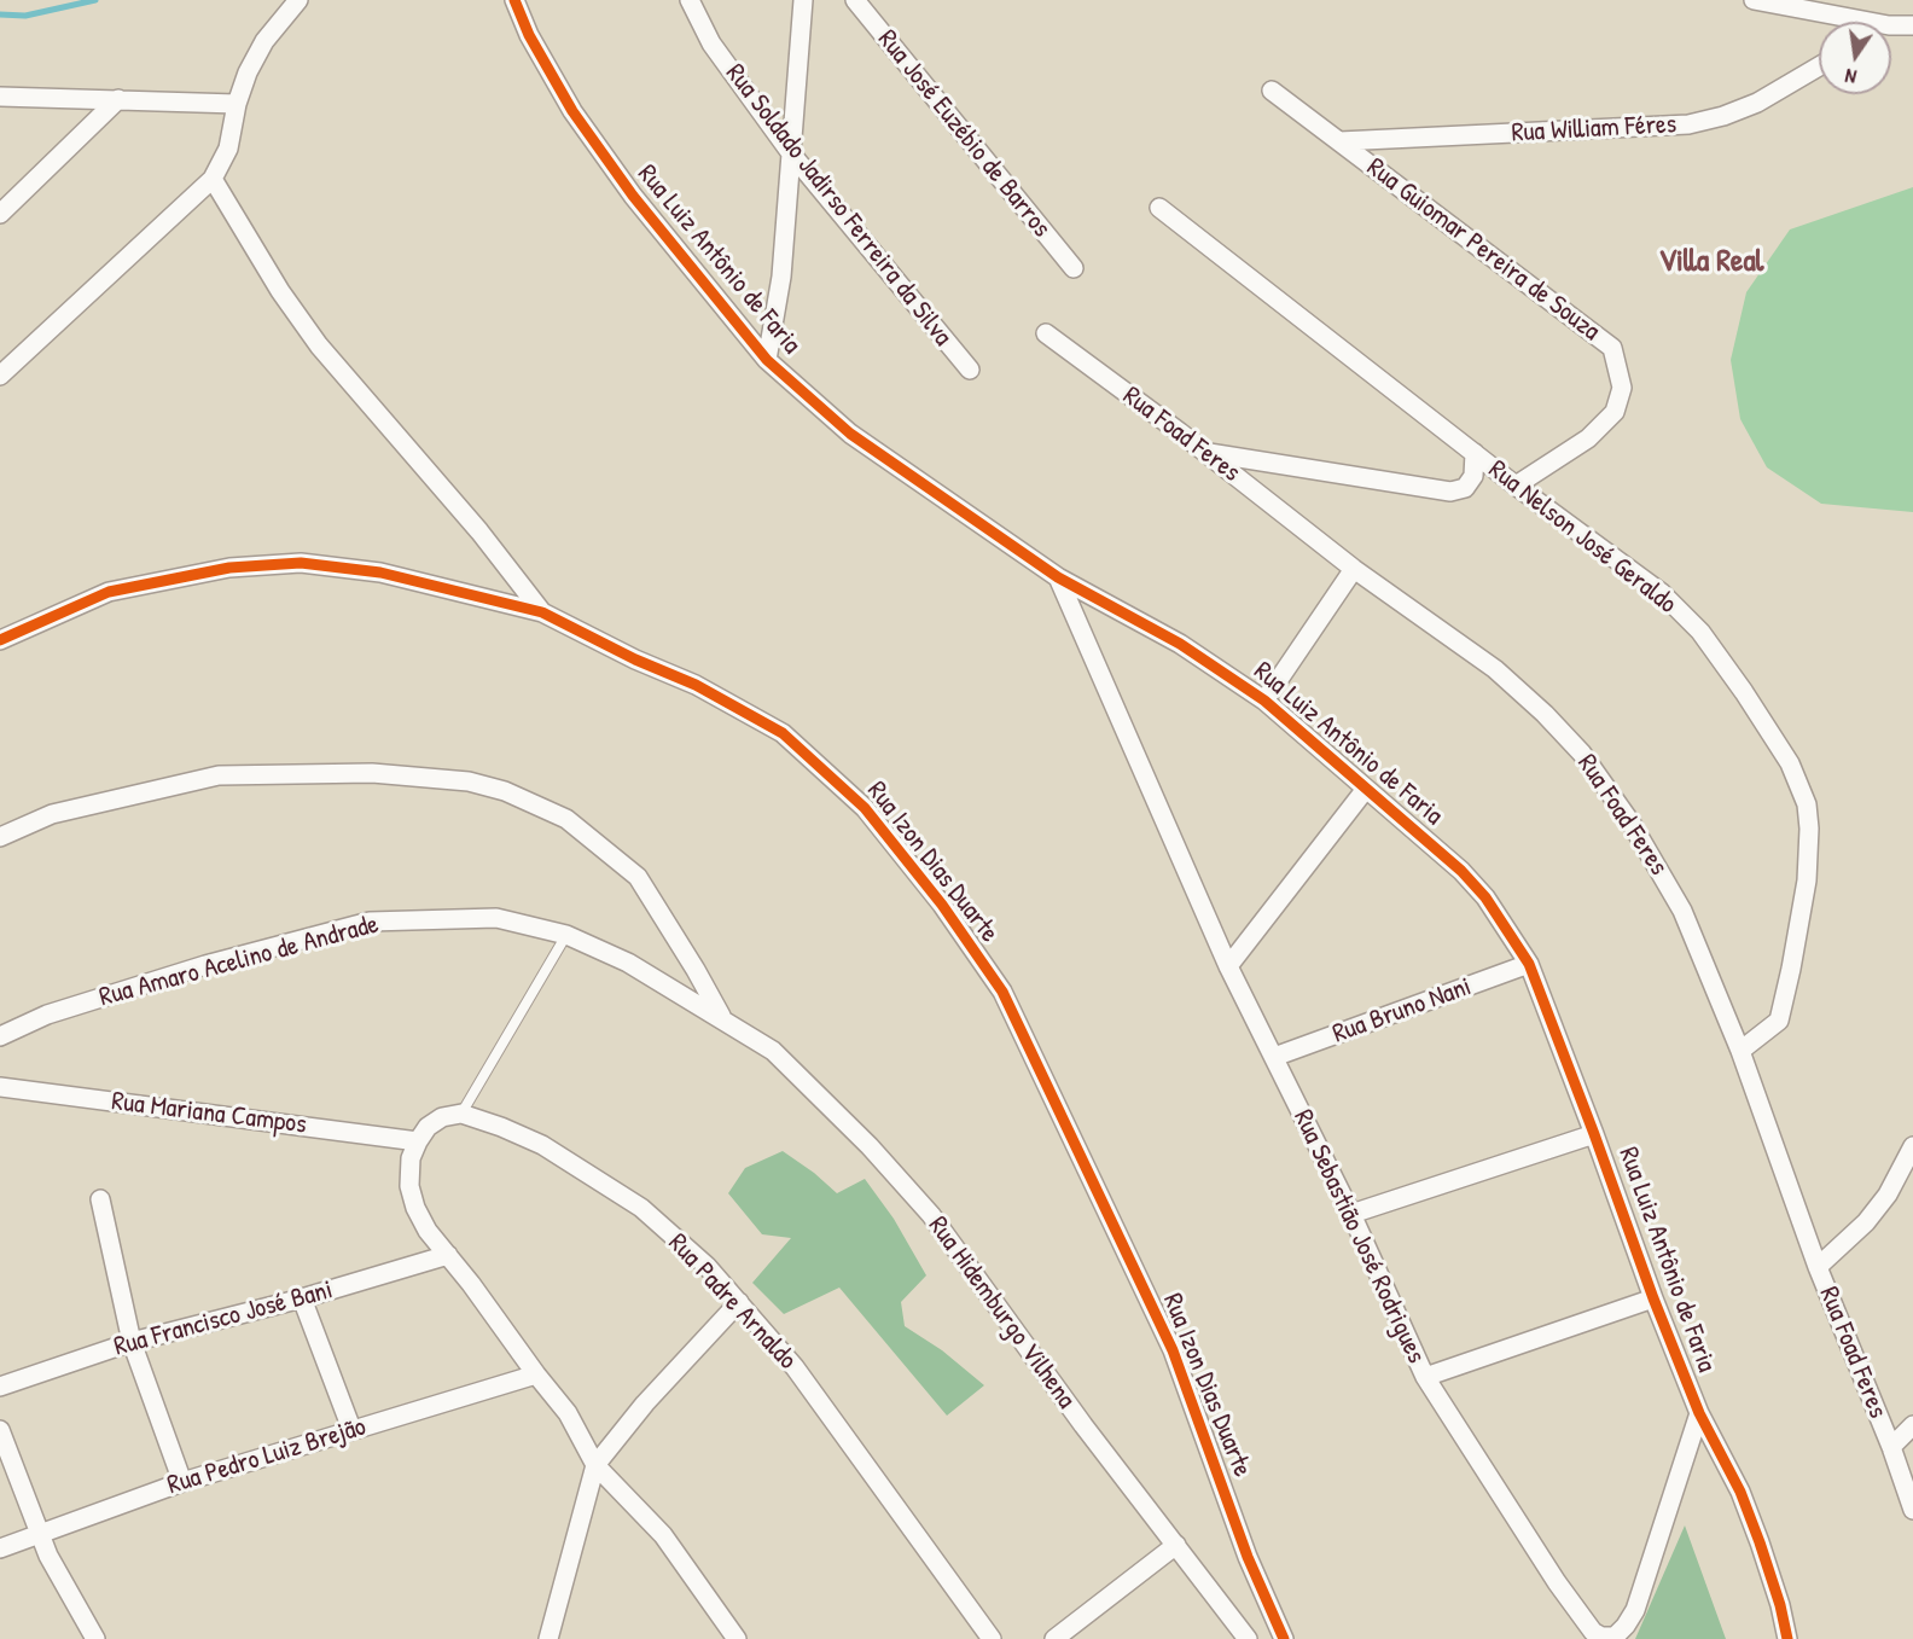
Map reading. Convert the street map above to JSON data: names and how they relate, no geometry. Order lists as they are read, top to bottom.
{
  "streets": {
    "street": [
      "Rua William Féres",
      "Rua José Euzébio de Barros",
      "Rua Soldado Jadirso Ferreira da Silva",
      "Rua Guiomar Pereira de Souza",
      "Rua Luiz Antônio de Faria",
      "Rua Foad Feres",
      "Rua Nelson José Geraldo",
      "Rua Izon Dias Duarte",
      "Rua Amaro Acelino de Andrade",
      "Rua Bruno Nani",
      "Rua Mariana Campos",
      "Rua Sebastião José Rodrigues",
      "Rua Padre Arnaldo",
      "Rua Hidemburgo Vilhena",
      "Rua Francisco José Bani",
      "Rua Pedro Luiz Brejão"
    ]
  },
  "crossings": [
    ["Rua William Féres", "Rua Guiomar Pereira de Souza"],
    ["Rua Guiomar Pereira de Souza", "Rua Nelson José Geraldo"],
    ["Rua Luiz Antônio de Faria", "Rua Bruno Nani"],
    ["Rua Luiz Antônio de Faria", "Rua Sebastião José Rodrigues"],
    ["Rua Foad Feres", "Rua Nelson José Geraldo"],
    ["Rua Amaro Acelino de Andrade", "Rua Hidemburgo Vilhena"],
    ["Rua Bruno Nani", "Rua Sebastião José Rodrigues"]
  ],
  "districts": ["Villa Real"],
  "north": "bottom"
}
